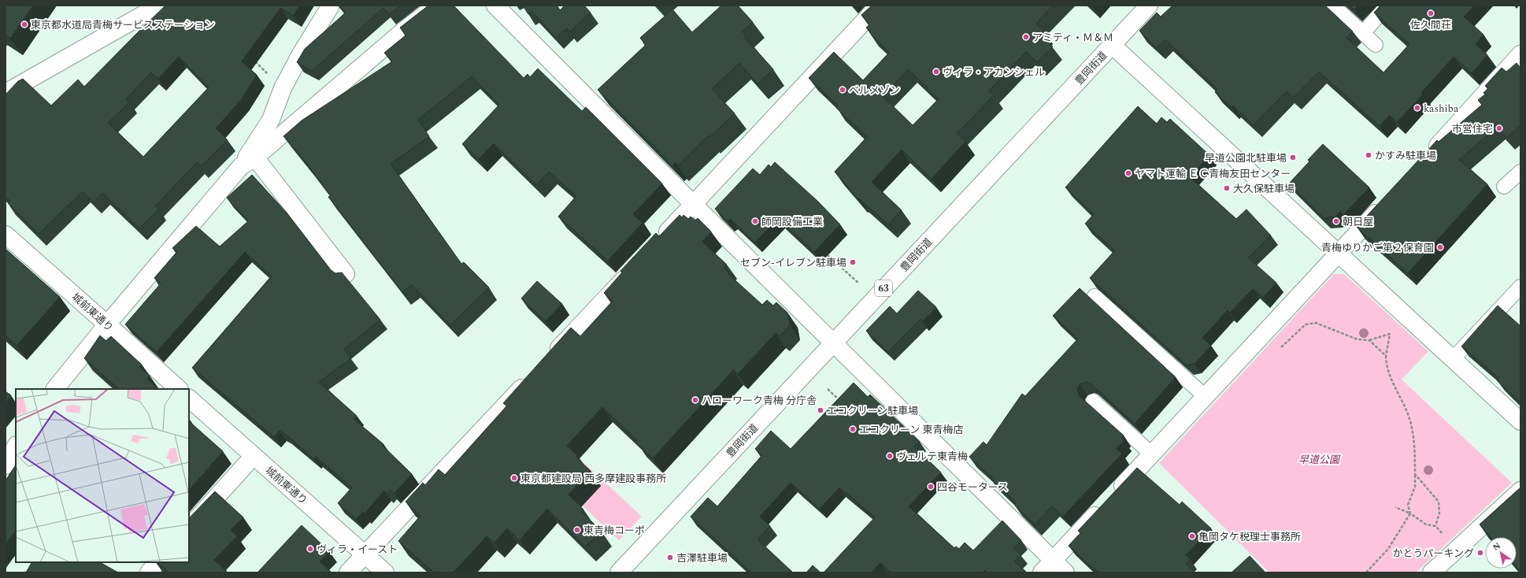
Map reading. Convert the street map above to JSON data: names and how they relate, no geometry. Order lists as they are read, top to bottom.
{
  "streets": {
    "street": ["豊岡街道", "63", "城前東通り"]
  },
  "parks": ["早道公園"],
  "places": [
    "佐久間荘",
    "東京都水道局青梅サービスステーション",
    "アミティ・Ｍ＆Ｍ",
    "ヴィラ・アカンシェル",
    "ベルメゾン",
    "kashiba",
    "市営住宅",
    "かすみ駐車場",
    "早道公園北駐車場",
    "ヤマト運輸 ＥＣ青梅友田センター",
    "大久保駐車場",
    "師岡設備工業",
    "朝日屋",
    "青梅ゆりかご第２保育園",
    "セブン-イレブン駐車場",
    "ハローワーク青梅 分庁舎",
    "エコクリーン駐車場",
    "エコクリーン 東青梅店",
    "ヴェルテ東青梅",
    "東京都建設局 西多摩建設事務所",
    "四谷モータース",
    "東青梅コーポ",
    "亀岡タケ税理士事務所",
    "ヴィラ・イースト",
    "かとうパーキング",
    "吉澤駐車場"
  ],
  "north": "top left"
}
